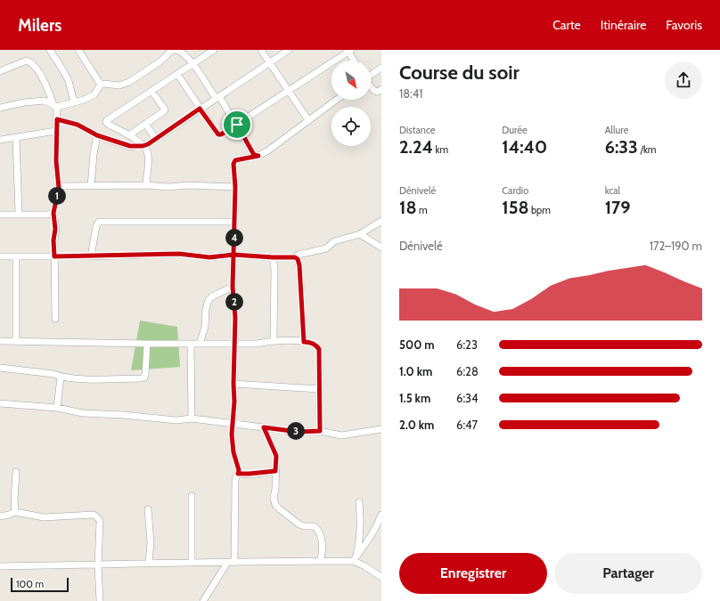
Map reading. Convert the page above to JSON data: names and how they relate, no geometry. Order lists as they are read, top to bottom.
{
  "scale_bar": "100 m",
  "north": "bottom right",
  "page": {
    "header": "Milers",
    "nav": ["Carte", "Itinéraire", "Favoris"],
    "heading": ["Course du soir", "18:41"],
    "stats": [
      ["Distance", "2.24 km"],
      ["Durée", "14:40"],
      ["Allure", "6:33 /km"],
      ["Dénivelé", "18 m"],
      ["Cardio", "158 bpm"],
      ["kcal", "179"]
    ],
    "pins": [
      "1",
      "4",
      "2",
      "3"
    ],
    "chart": ["Dénivelé", "172–190 m"],
    "list": [
      {
        "name": "500 m",
        "note": "6:23"
      },
      {
        "name": "1.0 km",
        "note": "6:28"
      },
      {
        "name": "1.5 km",
        "note": "6:34"
      },
      {
        "name": "2.0 km",
        "note": "6:47"
      }
    ],
    "buttons": ["Enregistrer", "Partager"],
    "scale": "100 m"
  }
}
